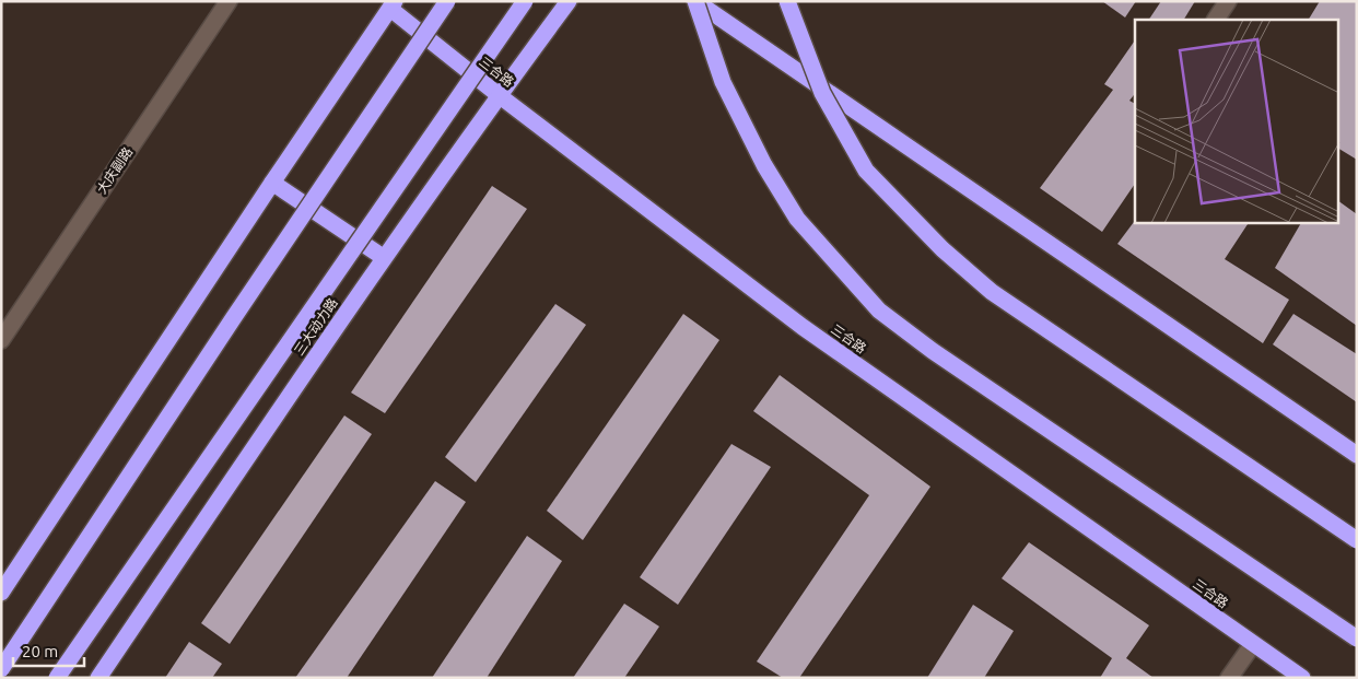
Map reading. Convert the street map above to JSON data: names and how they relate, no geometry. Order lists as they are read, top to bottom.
{
  "streets": {
    "highway": ["三合路", "三大动力路"],
    "street": ["大庆副路"]
  },
  "crossings": [
    ["三合路", "三大动力路"]
  ],
  "scale_bar": "20 m"
}
